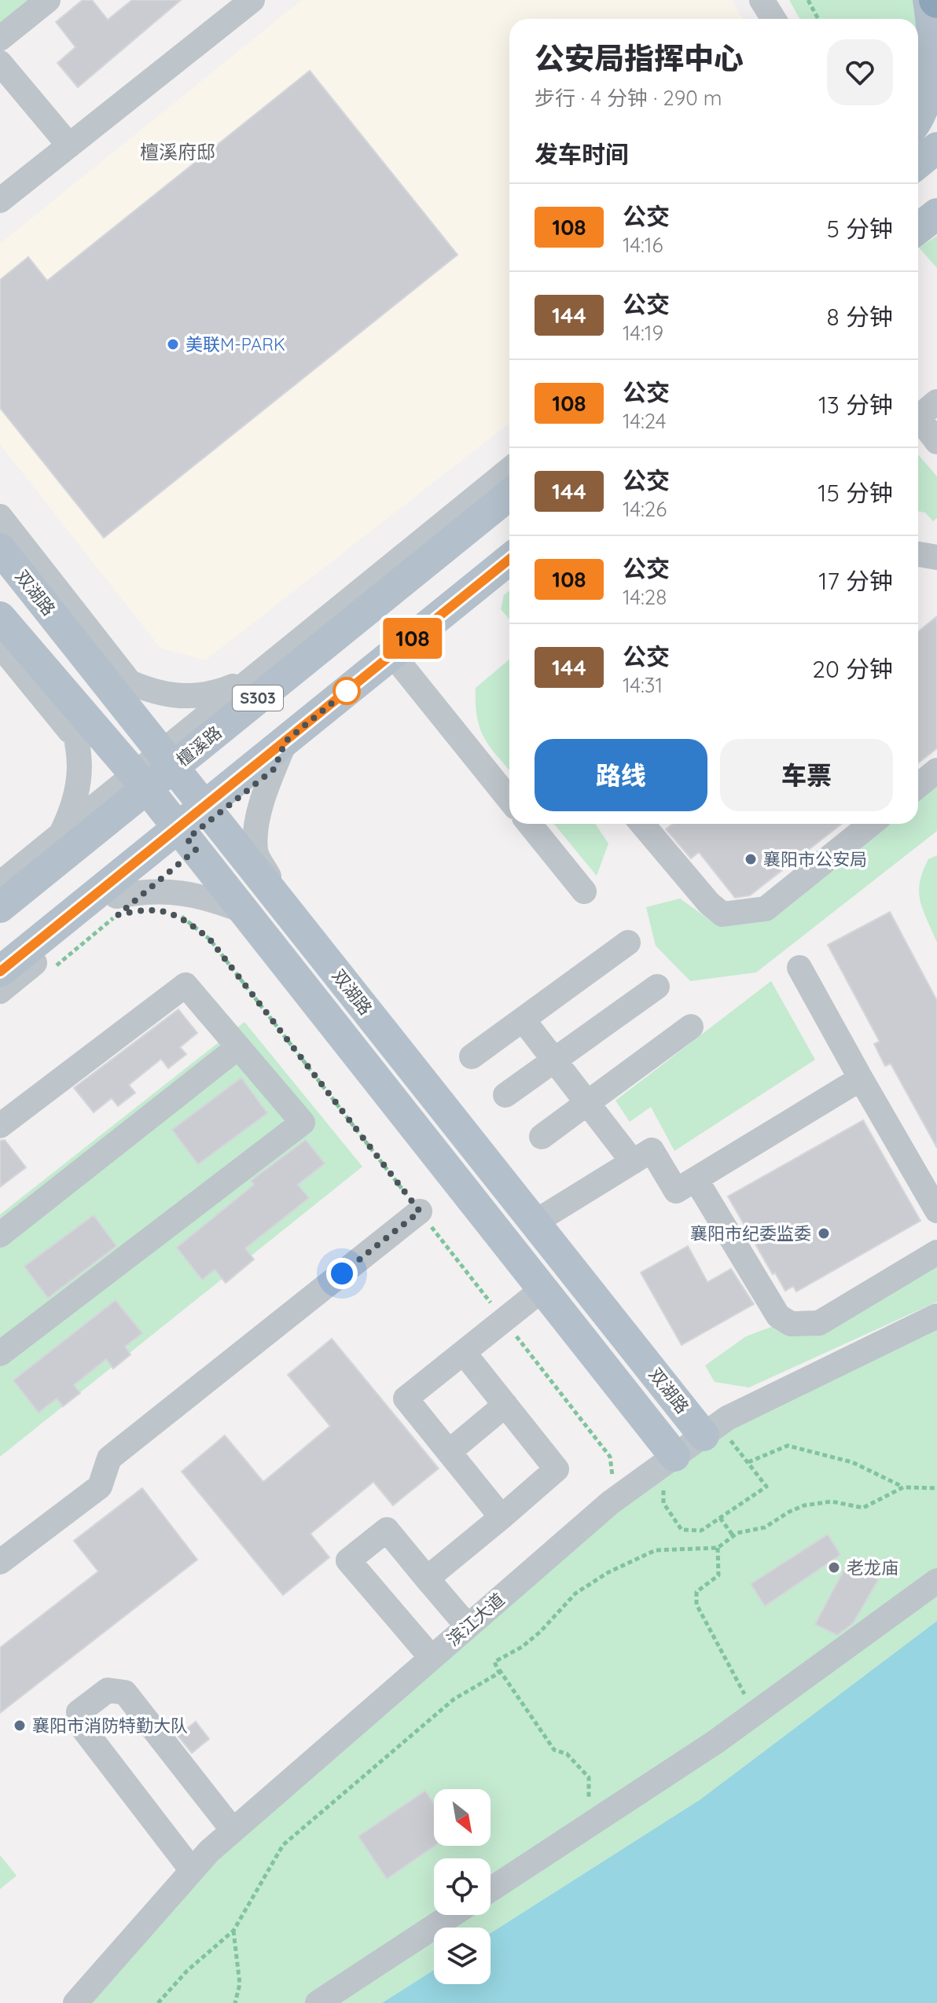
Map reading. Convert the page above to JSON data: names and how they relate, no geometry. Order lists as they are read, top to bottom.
{
  "streets": {
    "main road": ["双湖路", "S303", "檀溪路"],
    "street": ["滨江大道"]
  },
  "crossings": [
    ["双湖路", "S303"],
    ["双湖路", "檀溪路"],
    ["双湖路", "滨江大道"]
  ],
  "districts": ["檀溪府邸"],
  "places": [
    "美联M-PARK",
    "襄阳市公安局",
    "襄阳市纪委监委",
    "老龙庙",
    "襄阳市消防特勤大队"
  ],
  "lines": ["bus line 108"],
  "north": "bottom right",
  "page": {
    "on_map": "108",
    "heading": [
      ["公安局指挥中心", "步行 · 4 分钟 · 290 m"],
      "发车时间"
    ],
    "list": [
      {
        "mark": "108",
        "name": "公交",
        "note": "14:16",
        "value": "5 分钟"
      },
      {
        "mark": "144",
        "name": "公交",
        "note": "14:19",
        "value": "8 分钟"
      },
      {
        "mark": "108",
        "name": "公交",
        "note": "14:24",
        "value": "13 分钟"
      },
      {
        "mark": "144",
        "name": "公交",
        "note": "14:26",
        "value": "15 分钟"
      },
      {
        "mark": "108",
        "name": "公交",
        "note": "14:28",
        "value": "17 分钟"
      },
      {
        "mark": "144",
        "name": "公交",
        "note": "14:31",
        "value": "20 分钟"
      }
    ],
    "buttons": ["路线", "车票"]
  }
}
